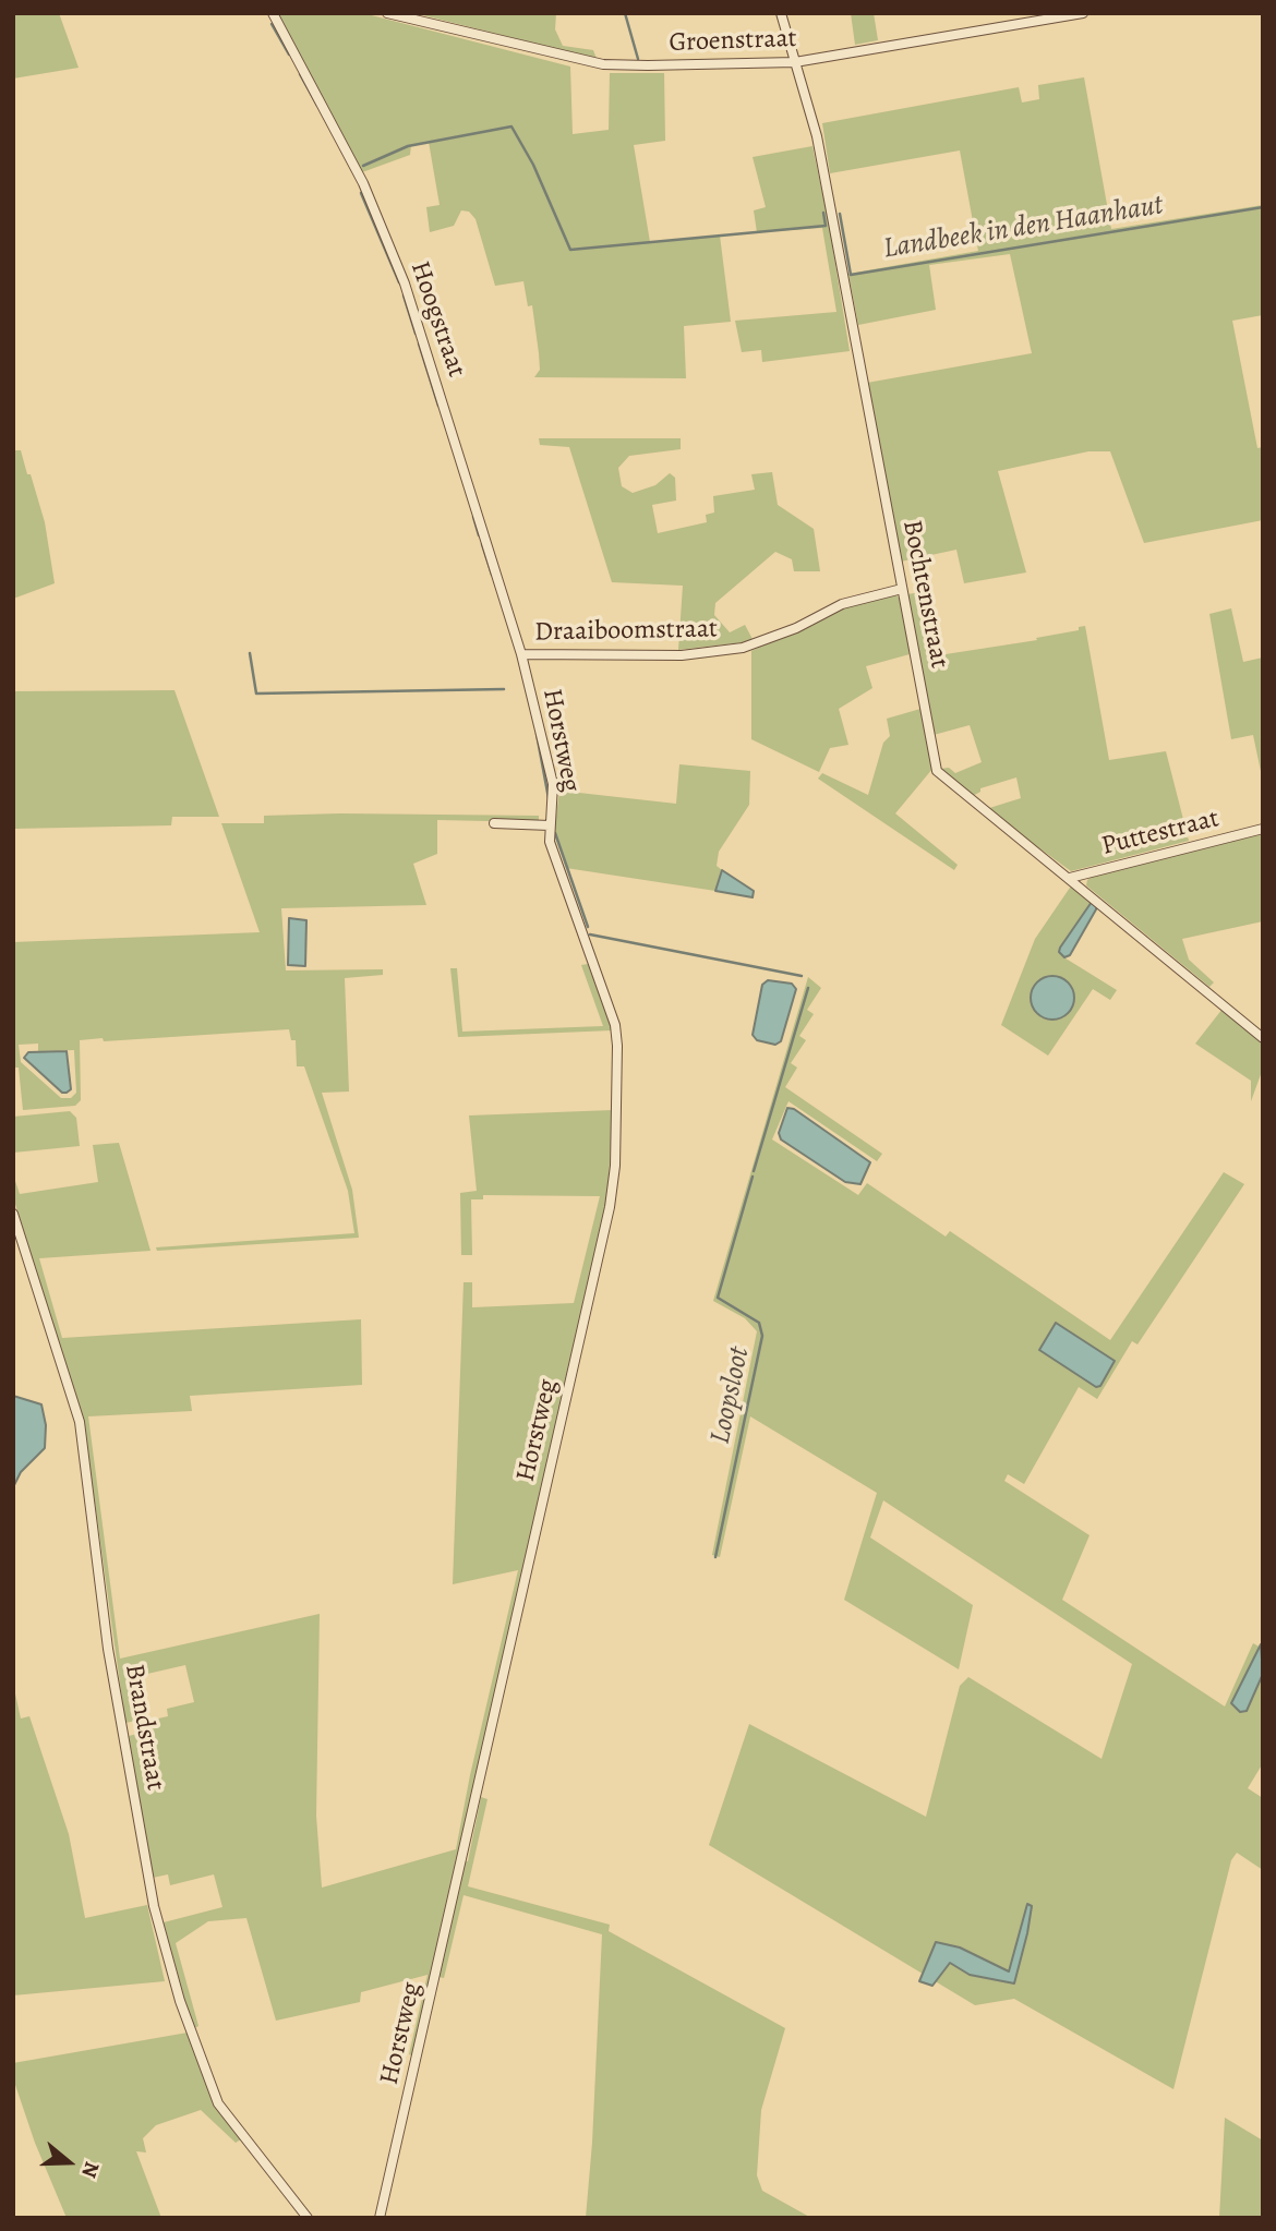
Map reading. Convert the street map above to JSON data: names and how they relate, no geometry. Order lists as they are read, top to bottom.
{
  "streets": {
    "street": [
      "Groenstraat",
      "Hoogstraat",
      "Bochtenstraat",
      "Draaiboomstraat",
      "Horstweg",
      "Puttestraat",
      "Brandstraat"
    ]
  },
  "crossings": [
    ["Groenstraat", "Bochtenstraat"],
    ["Hoogstraat", "Draaiboomstraat"],
    ["Hoogstraat", "Horstweg"],
    ["Bochtenstraat", "Draaiboomstraat"],
    ["Bochtenstraat", "Puttestraat"],
    ["Draaiboomstraat", "Horstweg"]
  ],
  "water": ["Landbeek in den Haanhaut", "Loopsloot"],
  "north": "right"
}
